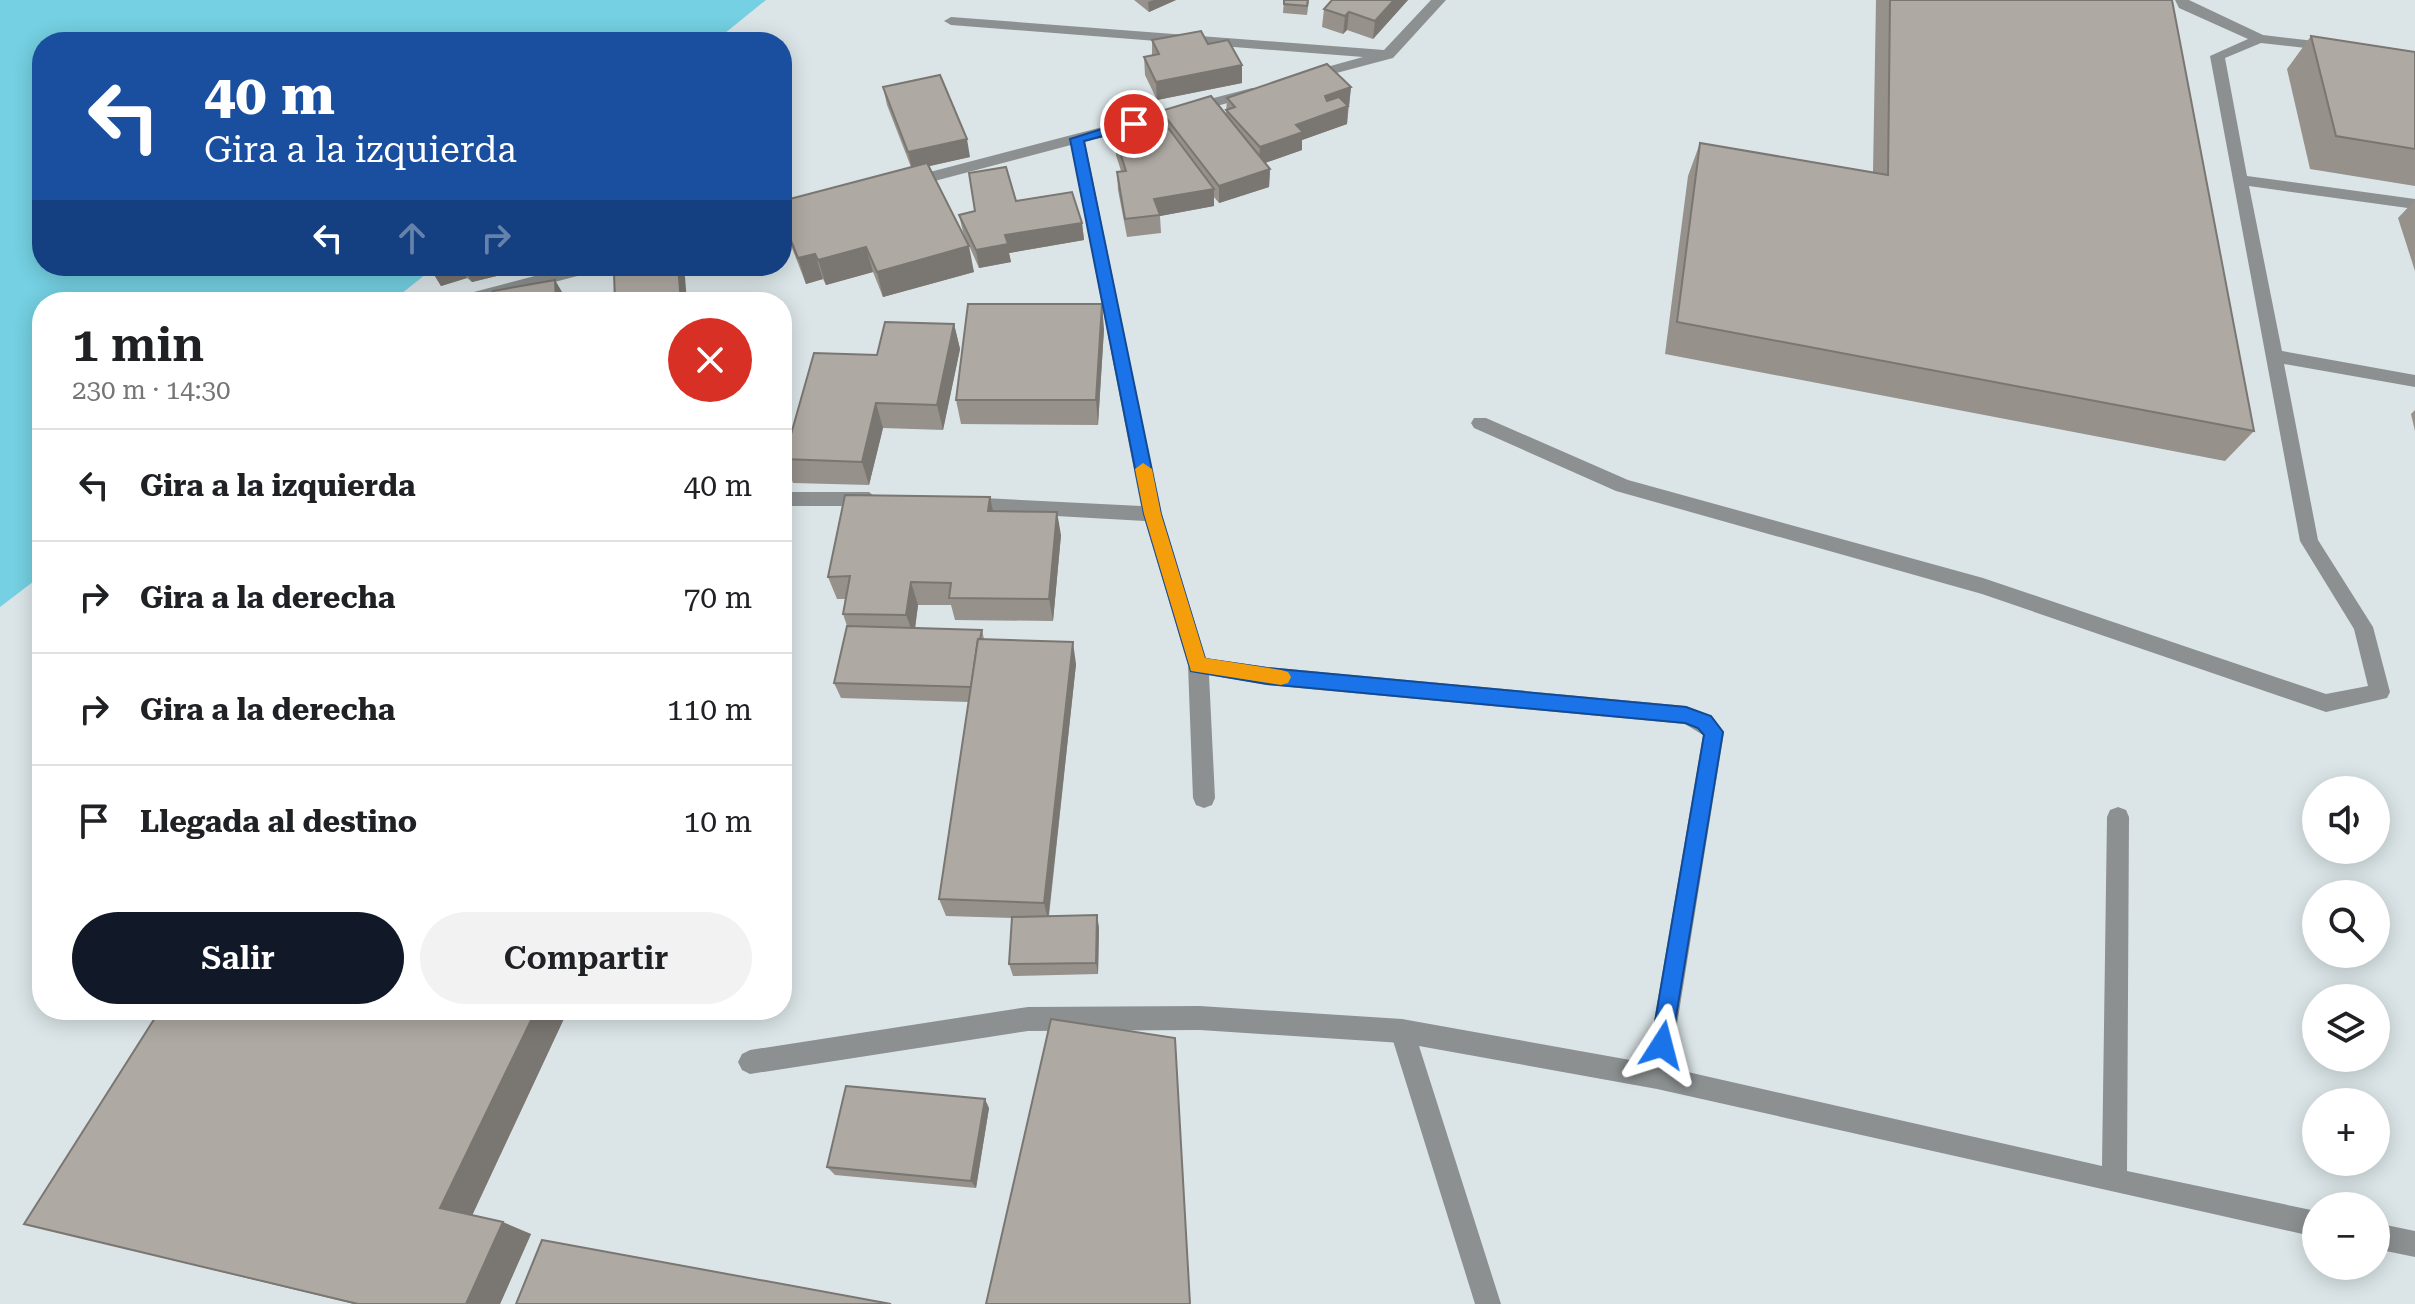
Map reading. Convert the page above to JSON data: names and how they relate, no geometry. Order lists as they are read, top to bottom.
{
  "page": {
    "turn": ["40 m", "Gira a la izquierda"],
    "heading": ["1 min", "230 m · 14:30"],
    "list": [
      {
        "name": "Gira a la izquierda",
        "value": "40 m"
      },
      {
        "name": "Gira a la derecha",
        "value": "70 m"
      },
      {
        "name": "Gira a la derecha",
        "value": "110 m"
      },
      {
        "name": "Llegada al destino",
        "value": "10 m"
      }
    ],
    "map_buttons": ["+", "−"],
    "buttons": ["Salir", "Compartir"]
  }
}
